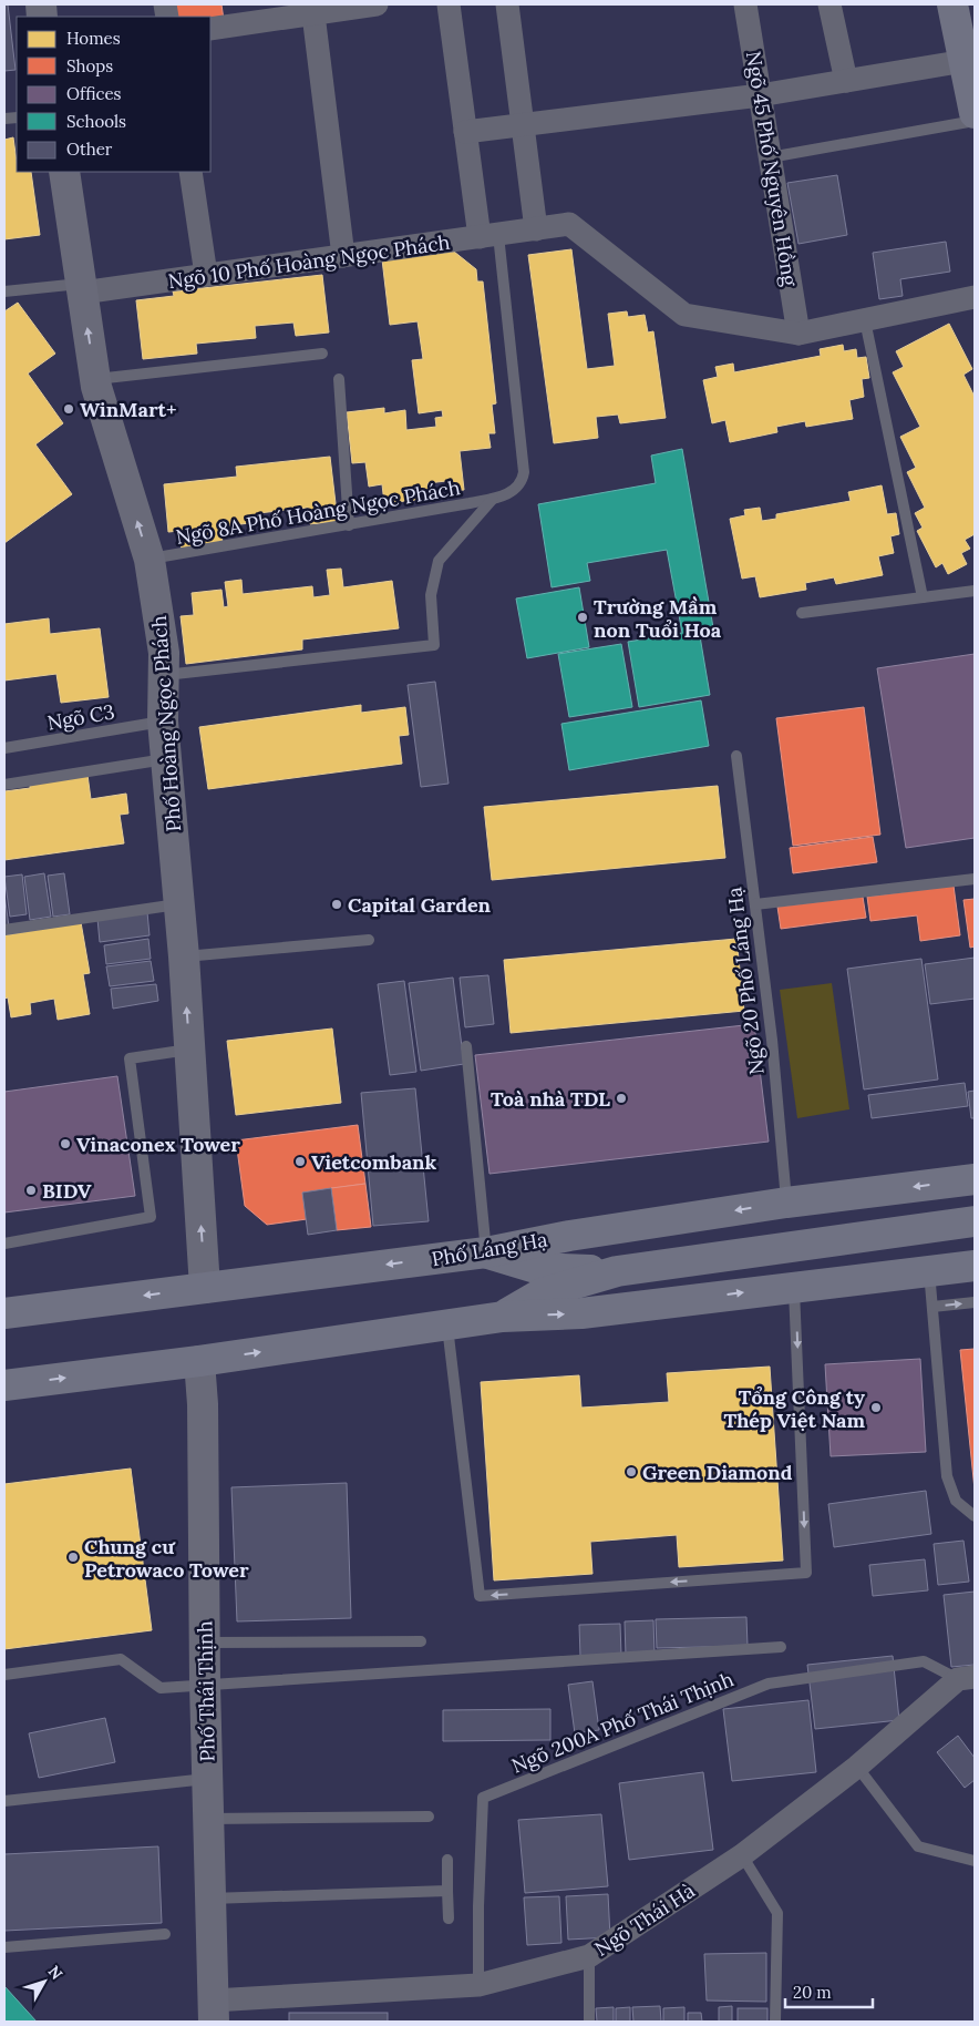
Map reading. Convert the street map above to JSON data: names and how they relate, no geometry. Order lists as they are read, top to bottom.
{
  "streets": {
    "main road": ["Phố Láng Hạ"],
    "street": [
      "Ngõ 45 Phố Nguyên Hồng",
      "Ngõ 10 Phố Hoàng Ngọc Phách",
      "Phố Hoàng Ngọc Phách",
      "Phố Thái Thịnh",
      "Ngõ Thái Hà"
    ],
    "lane": [
      "Ngõ 8A Phố Hoàng Ngọc Phách",
      "Ngõ C3",
      "Ngõ 20 Phố Láng Hạ",
      "Ngõ 200A Phố Thái Thịnh"
    ]
  },
  "crossings": [
    ["Ngõ 45 Phố Nguyên Hồng", "Ngõ 10 Phố Hoàng Ngọc Phách"],
    ["Ngõ 10 Phố Hoàng Ngọc Phách", "Phố Hoàng Ngọc Phách"],
    ["Ngõ 8A Phố Hoàng Ngọc Phách", "Phố Hoàng Ngọc Phách"],
    ["Ngõ C3", "Phố Hoàng Ngọc Phách"],
    ["Phố Hoàng Ngọc Phách", "Phố Láng Hạ"],
    ["Ngõ 20 Phố Láng Hạ", "Phố Láng Hạ"],
    ["Phố Thái Thịnh", "Ngõ Thái Hà"],
    ["Ngõ 200A Phố Thái Thịnh", "Ngõ Thái Hà"]
  ],
  "one_way": ["Phố Hoàng Ngọc Phách"],
  "places": [
    "WinMart+",
    "Trường Mầm non Tuổi Hoa",
    "Capital Garden",
    "Toà nhà TDL",
    "Vinaconex Tower",
    "Vietcombank",
    "BIDV",
    "Tổng Công ty Thép Việt Nam",
    "Green Diamond",
    "Chung cư Petrowaco Tower"
  ],
  "legend": [
    "Homes",
    "Shops",
    "Offices",
    "Schools",
    "Other"
  ],
  "scale_bar": "20 m",
  "north": "top right"
}
